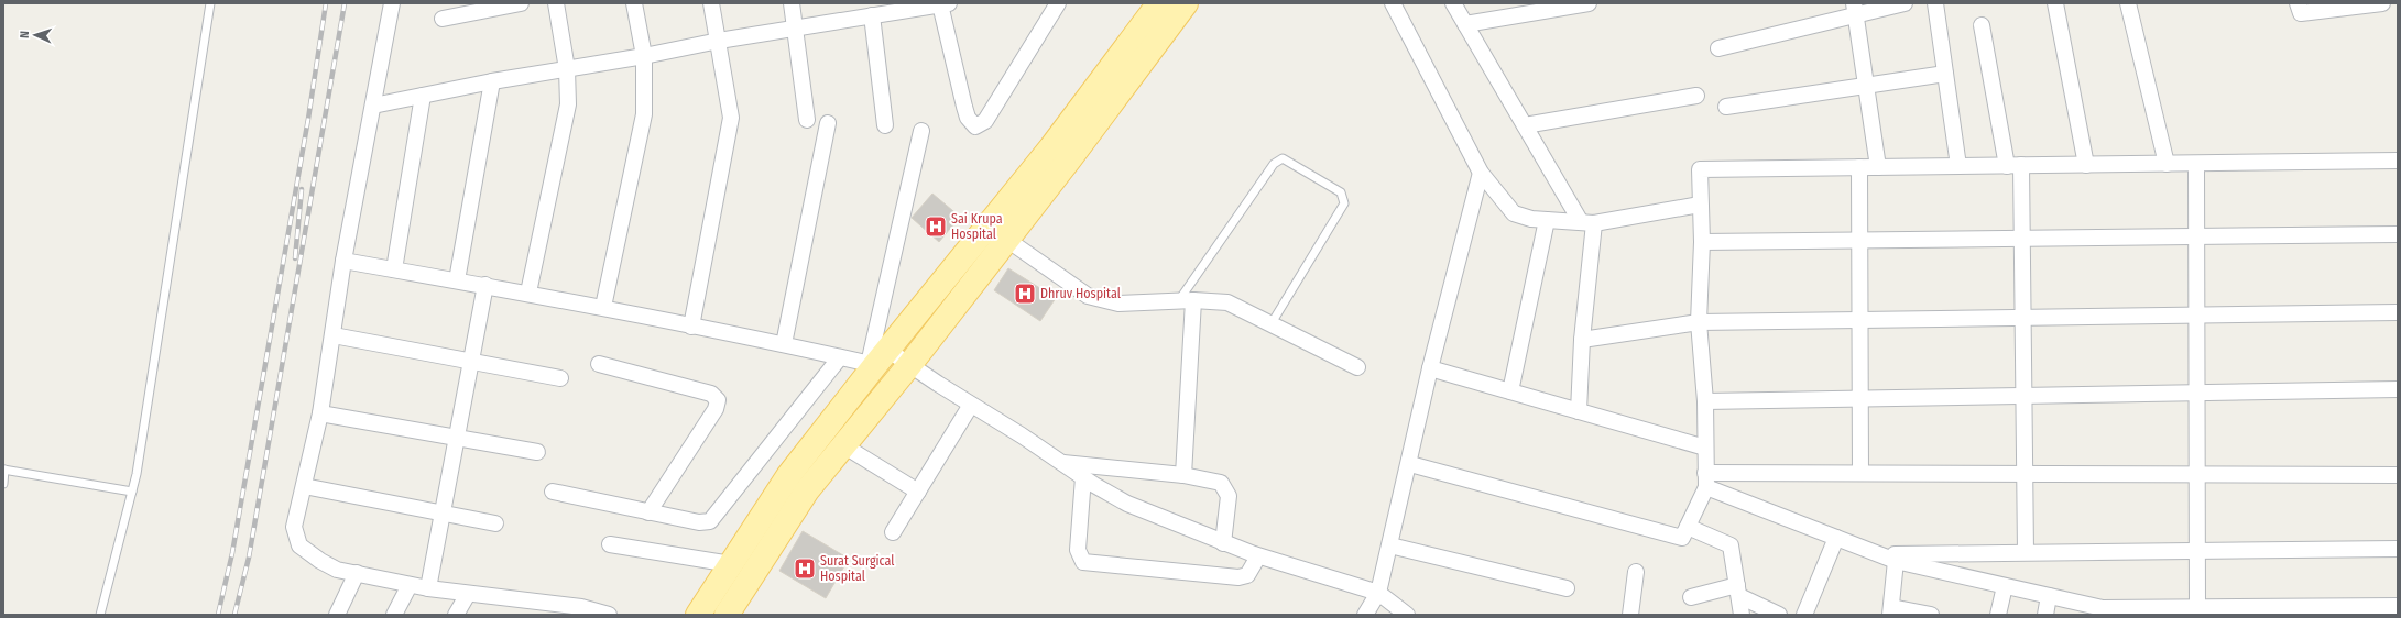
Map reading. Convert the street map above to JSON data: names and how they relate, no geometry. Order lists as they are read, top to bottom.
{
  "places": {
    "hospital": ["Sai Krupa Hospital", "Dhruv Hospital", "Surat Surgical Hospital"]
  },
  "north": "left"
}
